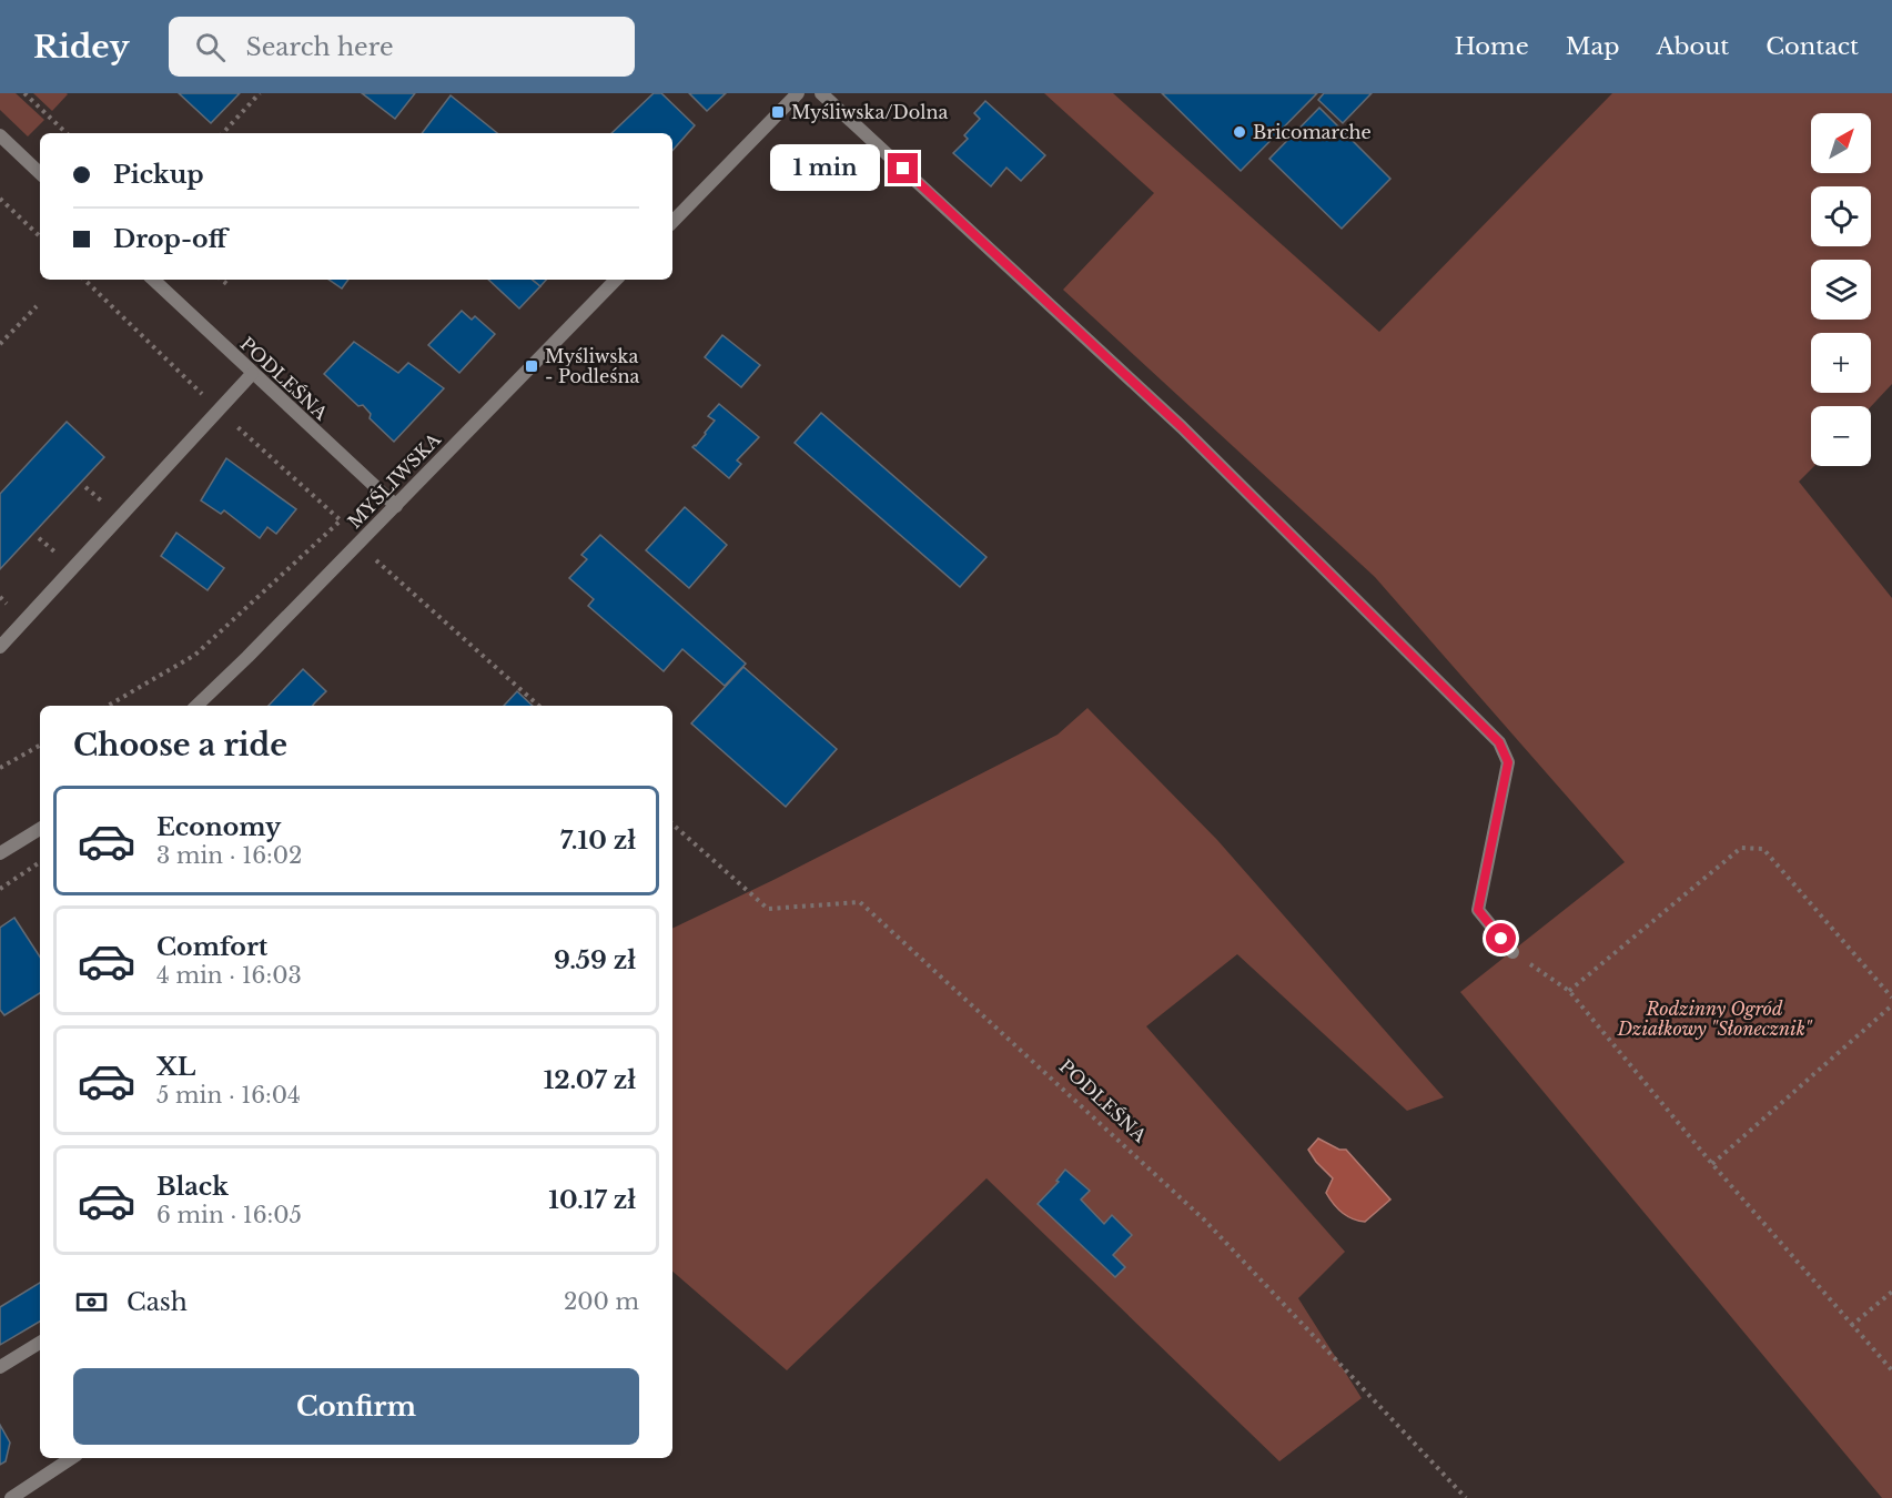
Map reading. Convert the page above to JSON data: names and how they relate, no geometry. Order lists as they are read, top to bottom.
{
  "streets": {
    "street": ["PODLEŚNA", "MYŚLIWSKA"]
  },
  "crossings": [
    ["PODLEŚNA", "MYŚLIWSKA"]
  ],
  "parks": ["Rodzinny Ogród Działkowy \"Słonecznik\""],
  "places": {
    "transit": ["Myśliwska/Dolna", "Myśliwska - Podleśna"],
    "other": ["Bricomarche"]
  },
  "north": "top right",
  "page": {
    "header": "Ridey",
    "search": "Search here",
    "nav": [
      "Home",
      "Map",
      "About",
      "Contact"
    ],
    "map_buttons": ["+", "−"],
    "banner": ["Pickup", "Drop-off"],
    "bubble": "1 min",
    "heading": "Choose a ride",
    "list": [
      {
        "name": "Economy",
        "note": "3 min · 16:02",
        "value": "7.10 zł"
      },
      {
        "name": "Comfort",
        "note": "4 min · 16:03",
        "value": "9.59 zł"
      },
      {
        "name": "XL",
        "note": "5 min · 16:04",
        "value": "12.07 zł"
      },
      {
        "name": "Black",
        "note": "6 min · 16:05",
        "value": "10.17 zł"
      }
    ],
    "pay": ["Cash", "200 m"],
    "buttons": "Confirm"
  }
}
